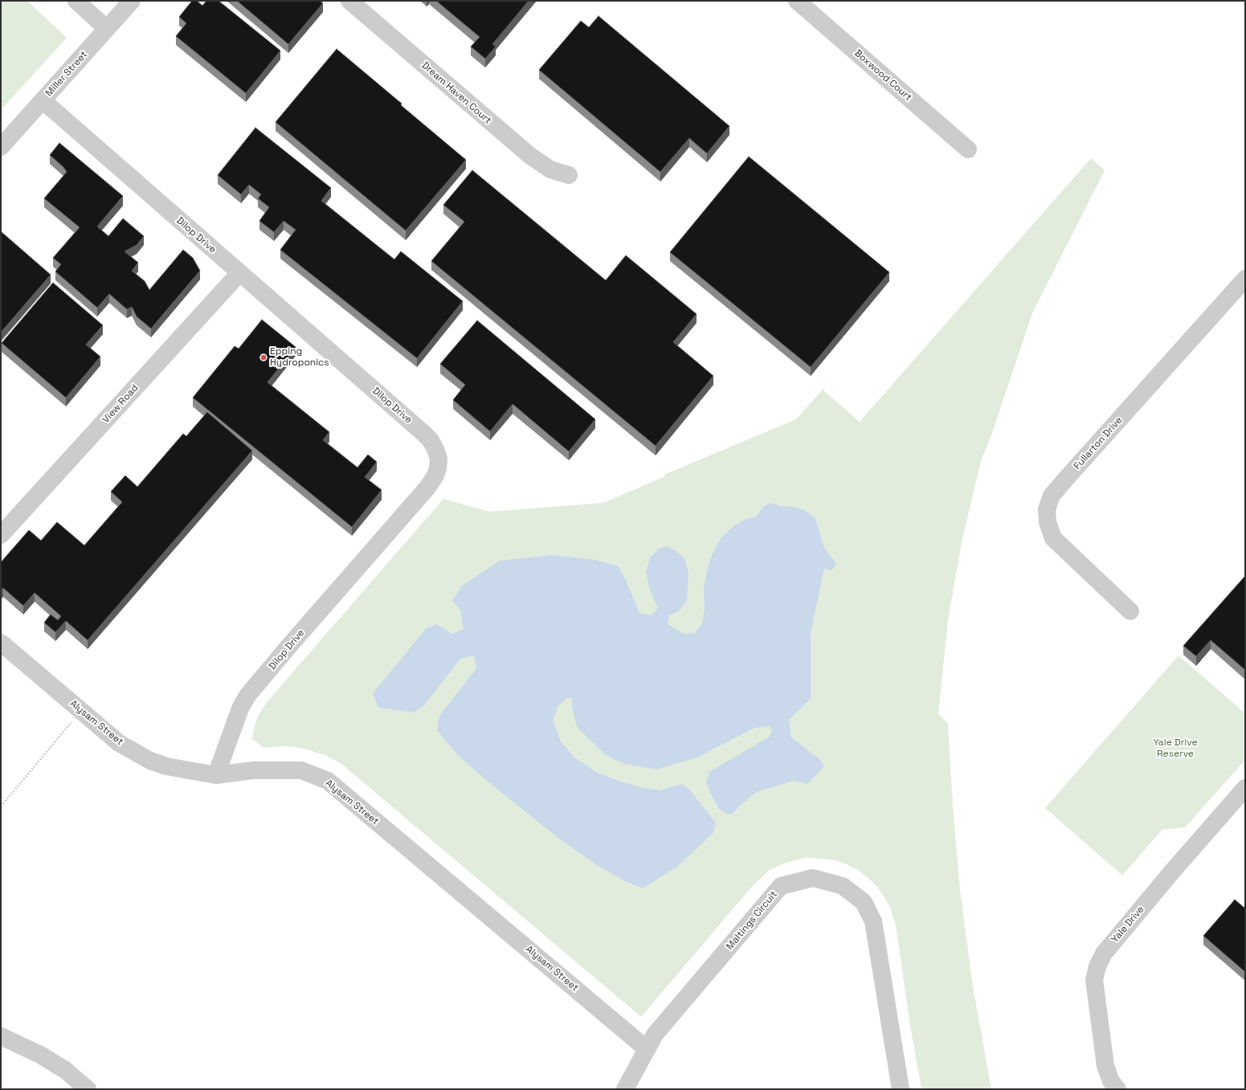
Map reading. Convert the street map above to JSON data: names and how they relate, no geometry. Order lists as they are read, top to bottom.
{
  "streets": {
    "street": [
      "Miller Street",
      "Boxwood Court",
      "Dream Haven Court",
      "Dilop Drive",
      "View Road",
      "Fullarton Drive",
      "Alysam Street",
      "Maltings Circuit",
      "Yale Drive"
    ]
  },
  "crossings": [
    ["Miller Street", "Dilop Drive"],
    ["Dilop Drive", "View Road"],
    ["Dilop Drive", "Alysam Street"],
    ["Alysam Street", "Maltings Circuit"]
  ],
  "parks": ["Yale Drive Reserve"],
  "places": ["Epping Hydroponics"]
}
